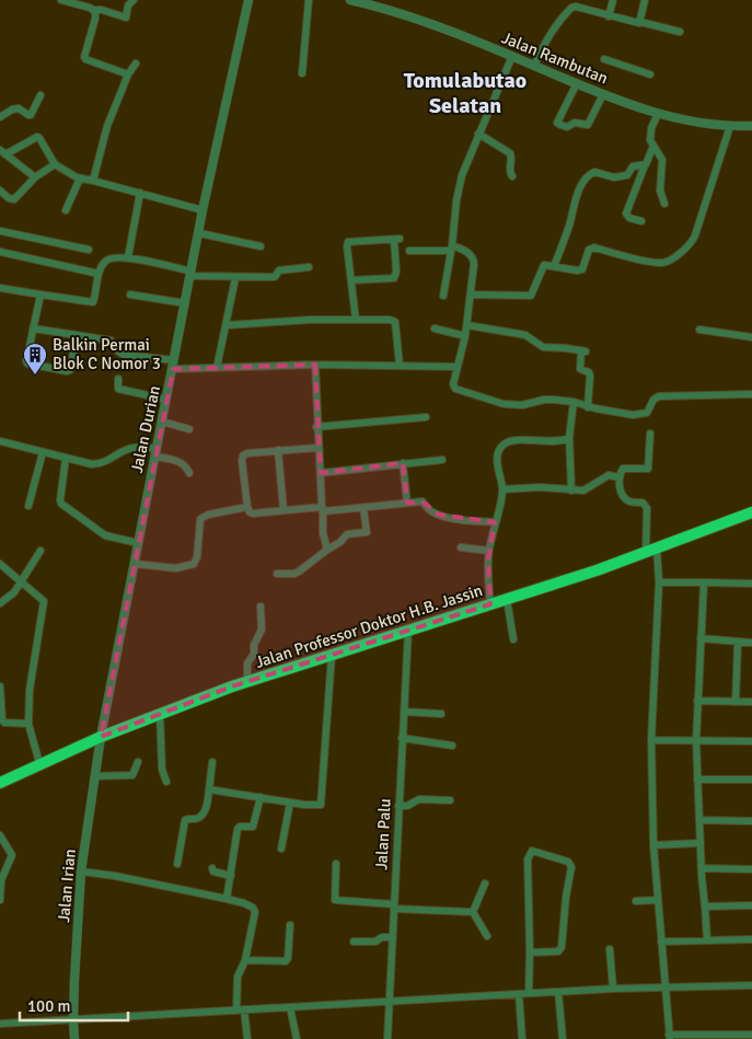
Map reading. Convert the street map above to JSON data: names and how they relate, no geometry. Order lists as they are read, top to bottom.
{
  "streets": {
    "highway": ["Jalan Professor Doktor H.B. Jassin"],
    "street": [
      "Jalan Rambutan",
      "Jalan Durian",
      "Jalan Palu",
      "Jalan Irian"
    ]
  },
  "crossings": [
    ["Jalan Durian", "Jalan Professor Doktor H.B. Jassin"],
    ["Jalan Durian", "Jalan Irian"],
    ["Jalan Professor Doktor H.B. Jassin", "Jalan Palu"],
    ["Jalan Professor Doktor H.B. Jassin", "Jalan Irian"]
  ],
  "districts": ["Tomulabutao Selatan"],
  "places": {
    "building": ["Balkin Permai Blok C Nomor 3"]
  },
  "scale_bar": "100 m"
}
